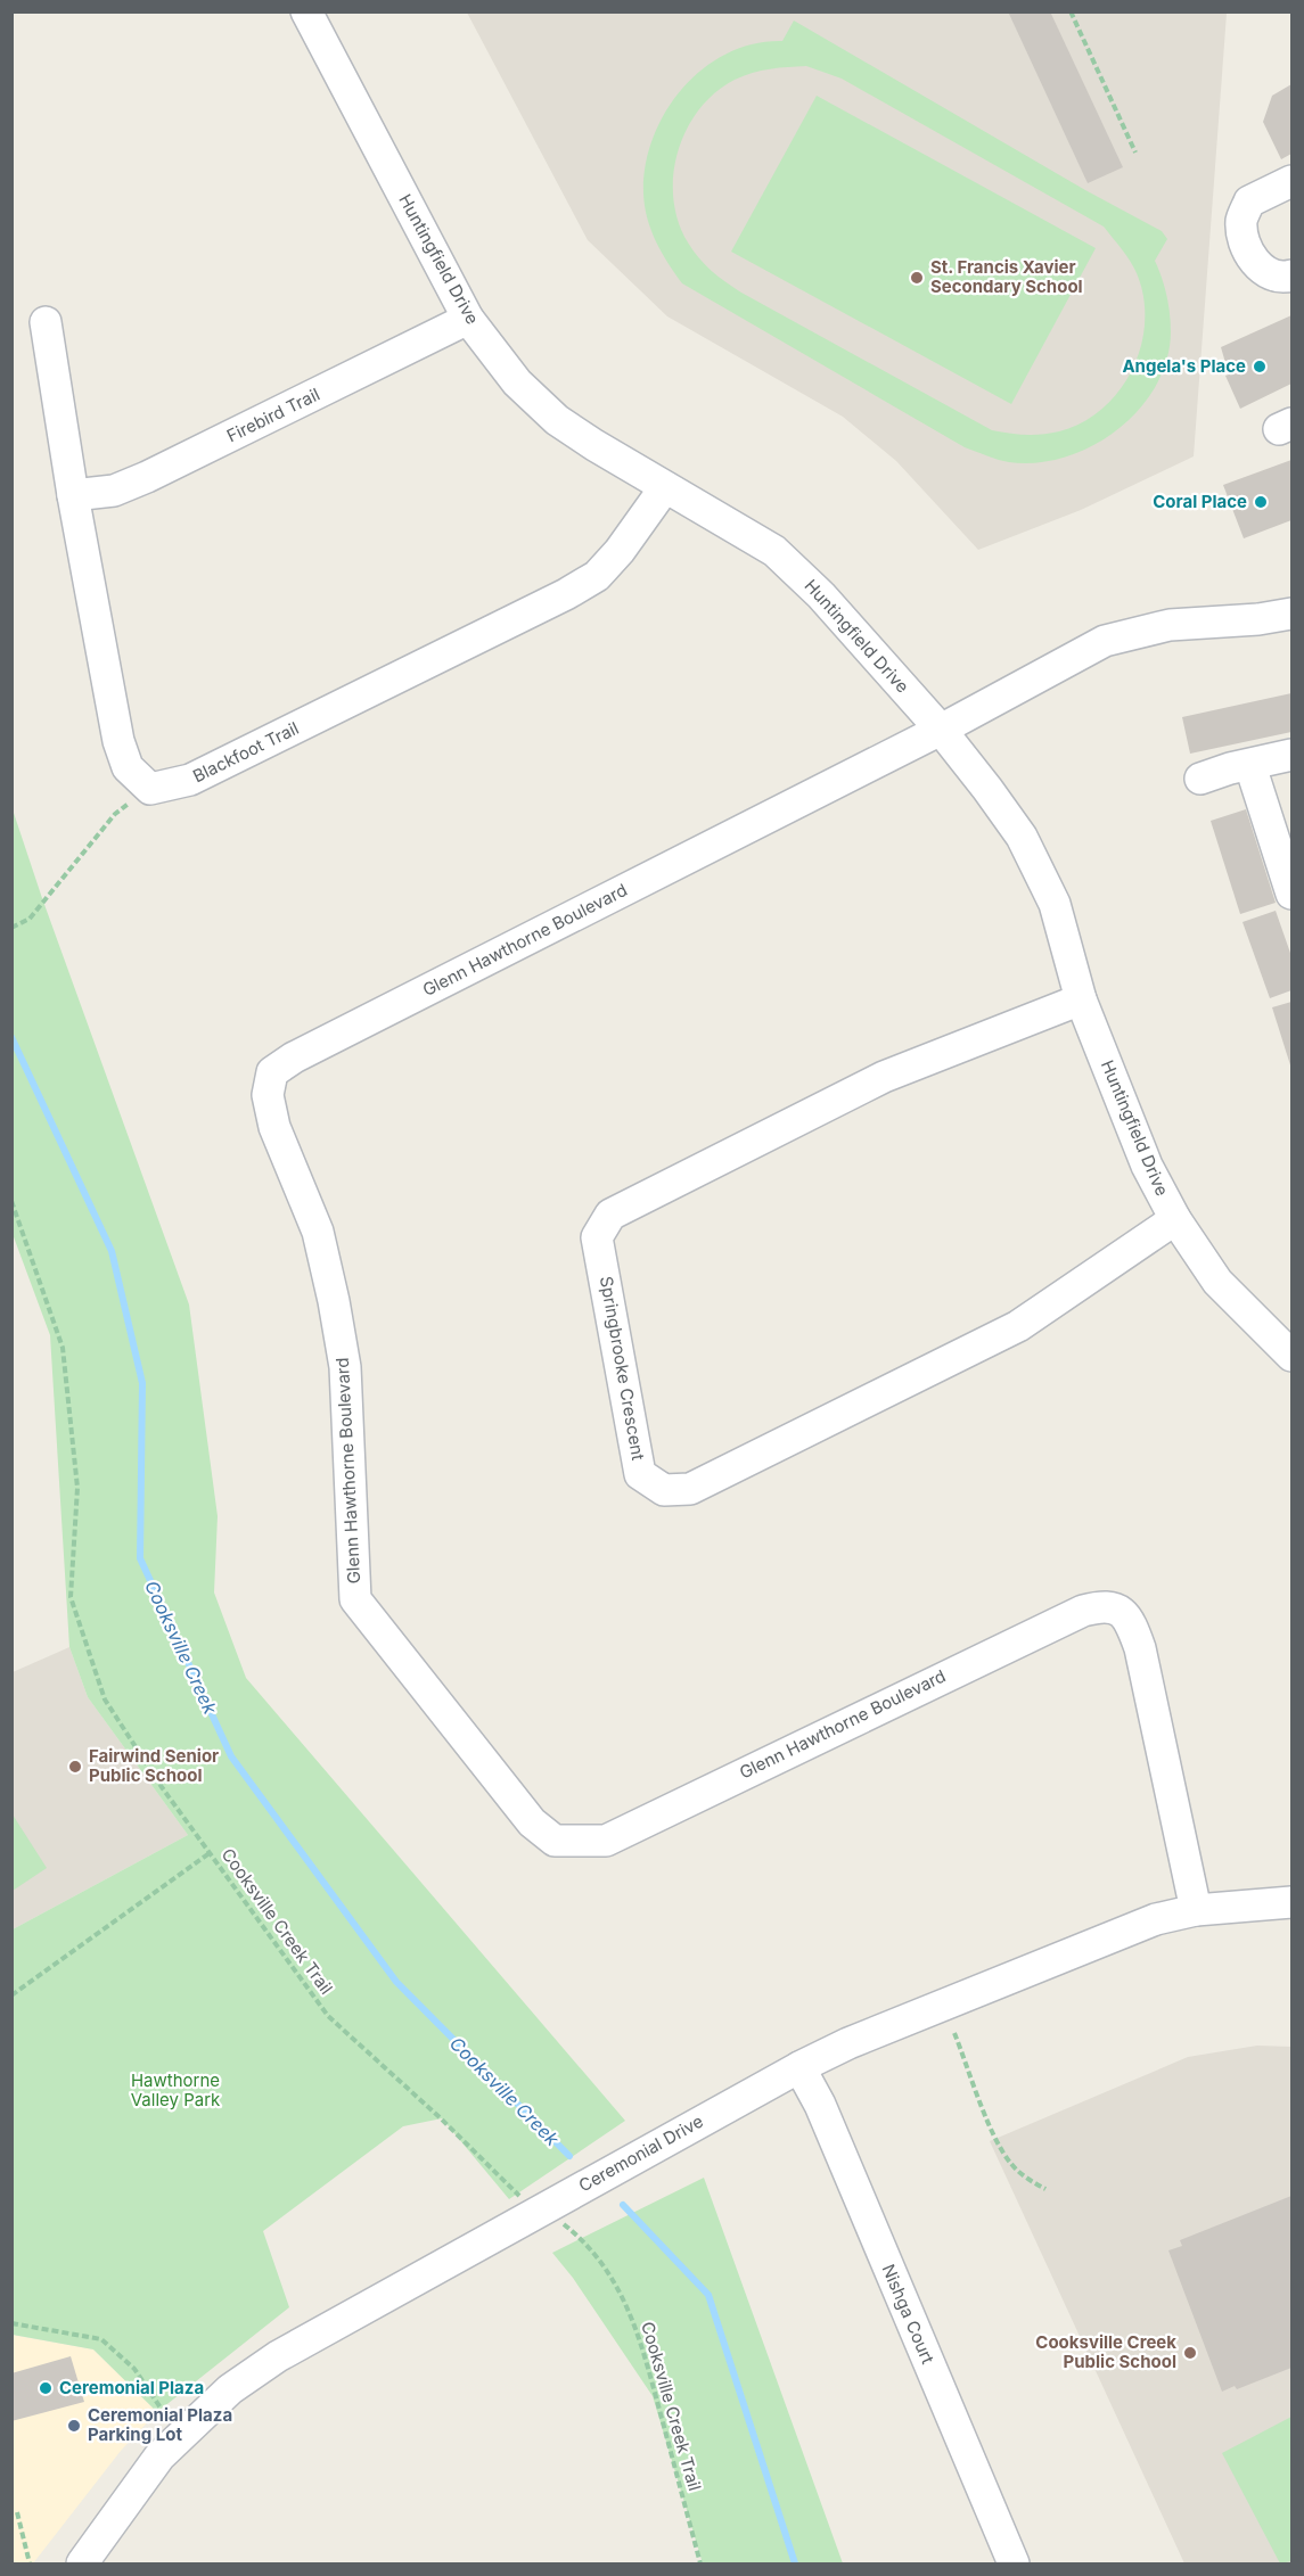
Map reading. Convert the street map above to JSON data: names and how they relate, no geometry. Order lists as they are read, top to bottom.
{
  "streets": {
    "street": [
      "Huntingfield Drive",
      "Firebird Trail",
      "Blackfoot Trail",
      "Glenn Hawthorne Boulevard",
      "Springbrooke Crescent",
      "Ceremonial Drive",
      "Nishga Court"
    ],
    "path": ["Cooksville Creek Trail"]
  },
  "crossings": [
    ["Huntingfield Drive", "Firebird Trail"],
    ["Huntingfield Drive", "Blackfoot Trail"],
    ["Huntingfield Drive", "Glenn Hawthorne Boulevard"],
    ["Huntingfield Drive", "Springbrooke Crescent"],
    ["Glenn Hawthorne Boulevard", "Ceremonial Drive"],
    ["Cooksville Creek Trail", "Ceremonial Drive"],
    ["Ceremonial Drive", "Nishga Court"]
  ],
  "water": ["Cooksville Creek"],
  "parks": ["Hawthorne Valley Park"],
  "places": [
    "St. Francis Xavier Secondary School",
    "Angela's Place",
    "Coral Place",
    "Fairwind Senior Public School",
    "Cooksville Creek Public School",
    "Ceremonial Plaza",
    "Ceremonial Plaza Parking Lot"
  ]
}
